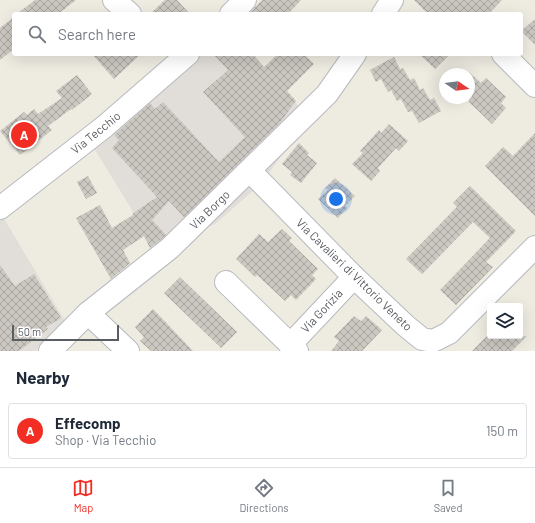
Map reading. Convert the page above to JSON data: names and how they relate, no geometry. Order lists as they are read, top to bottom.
{
  "streets": {
    "street": [
      "Via Tecchio",
      "Via Borgo",
      "Via Cavalieri di Vittorio Veneto",
      "Via Gorizia"
    ]
  },
  "crossings": [
    ["Via Borgo", "Via Cavalieri di Vittorio Veneto"],
    ["Via Cavalieri di Vittorio Veneto", "Via Gorizia"]
  ],
  "scale_bar": "50 m",
  "north": "right",
  "page": {
    "search": "Search here",
    "pins": "A",
    "scale": "50 m",
    "heading": "Nearby",
    "list": [
      {
        "mark": "A",
        "name": "Effecomp",
        "note": "Shop · Via Tecchio",
        "value": "150 m"
      }
    ],
    "nav": ["Map", "Directions", "Saved"]
  }
}
